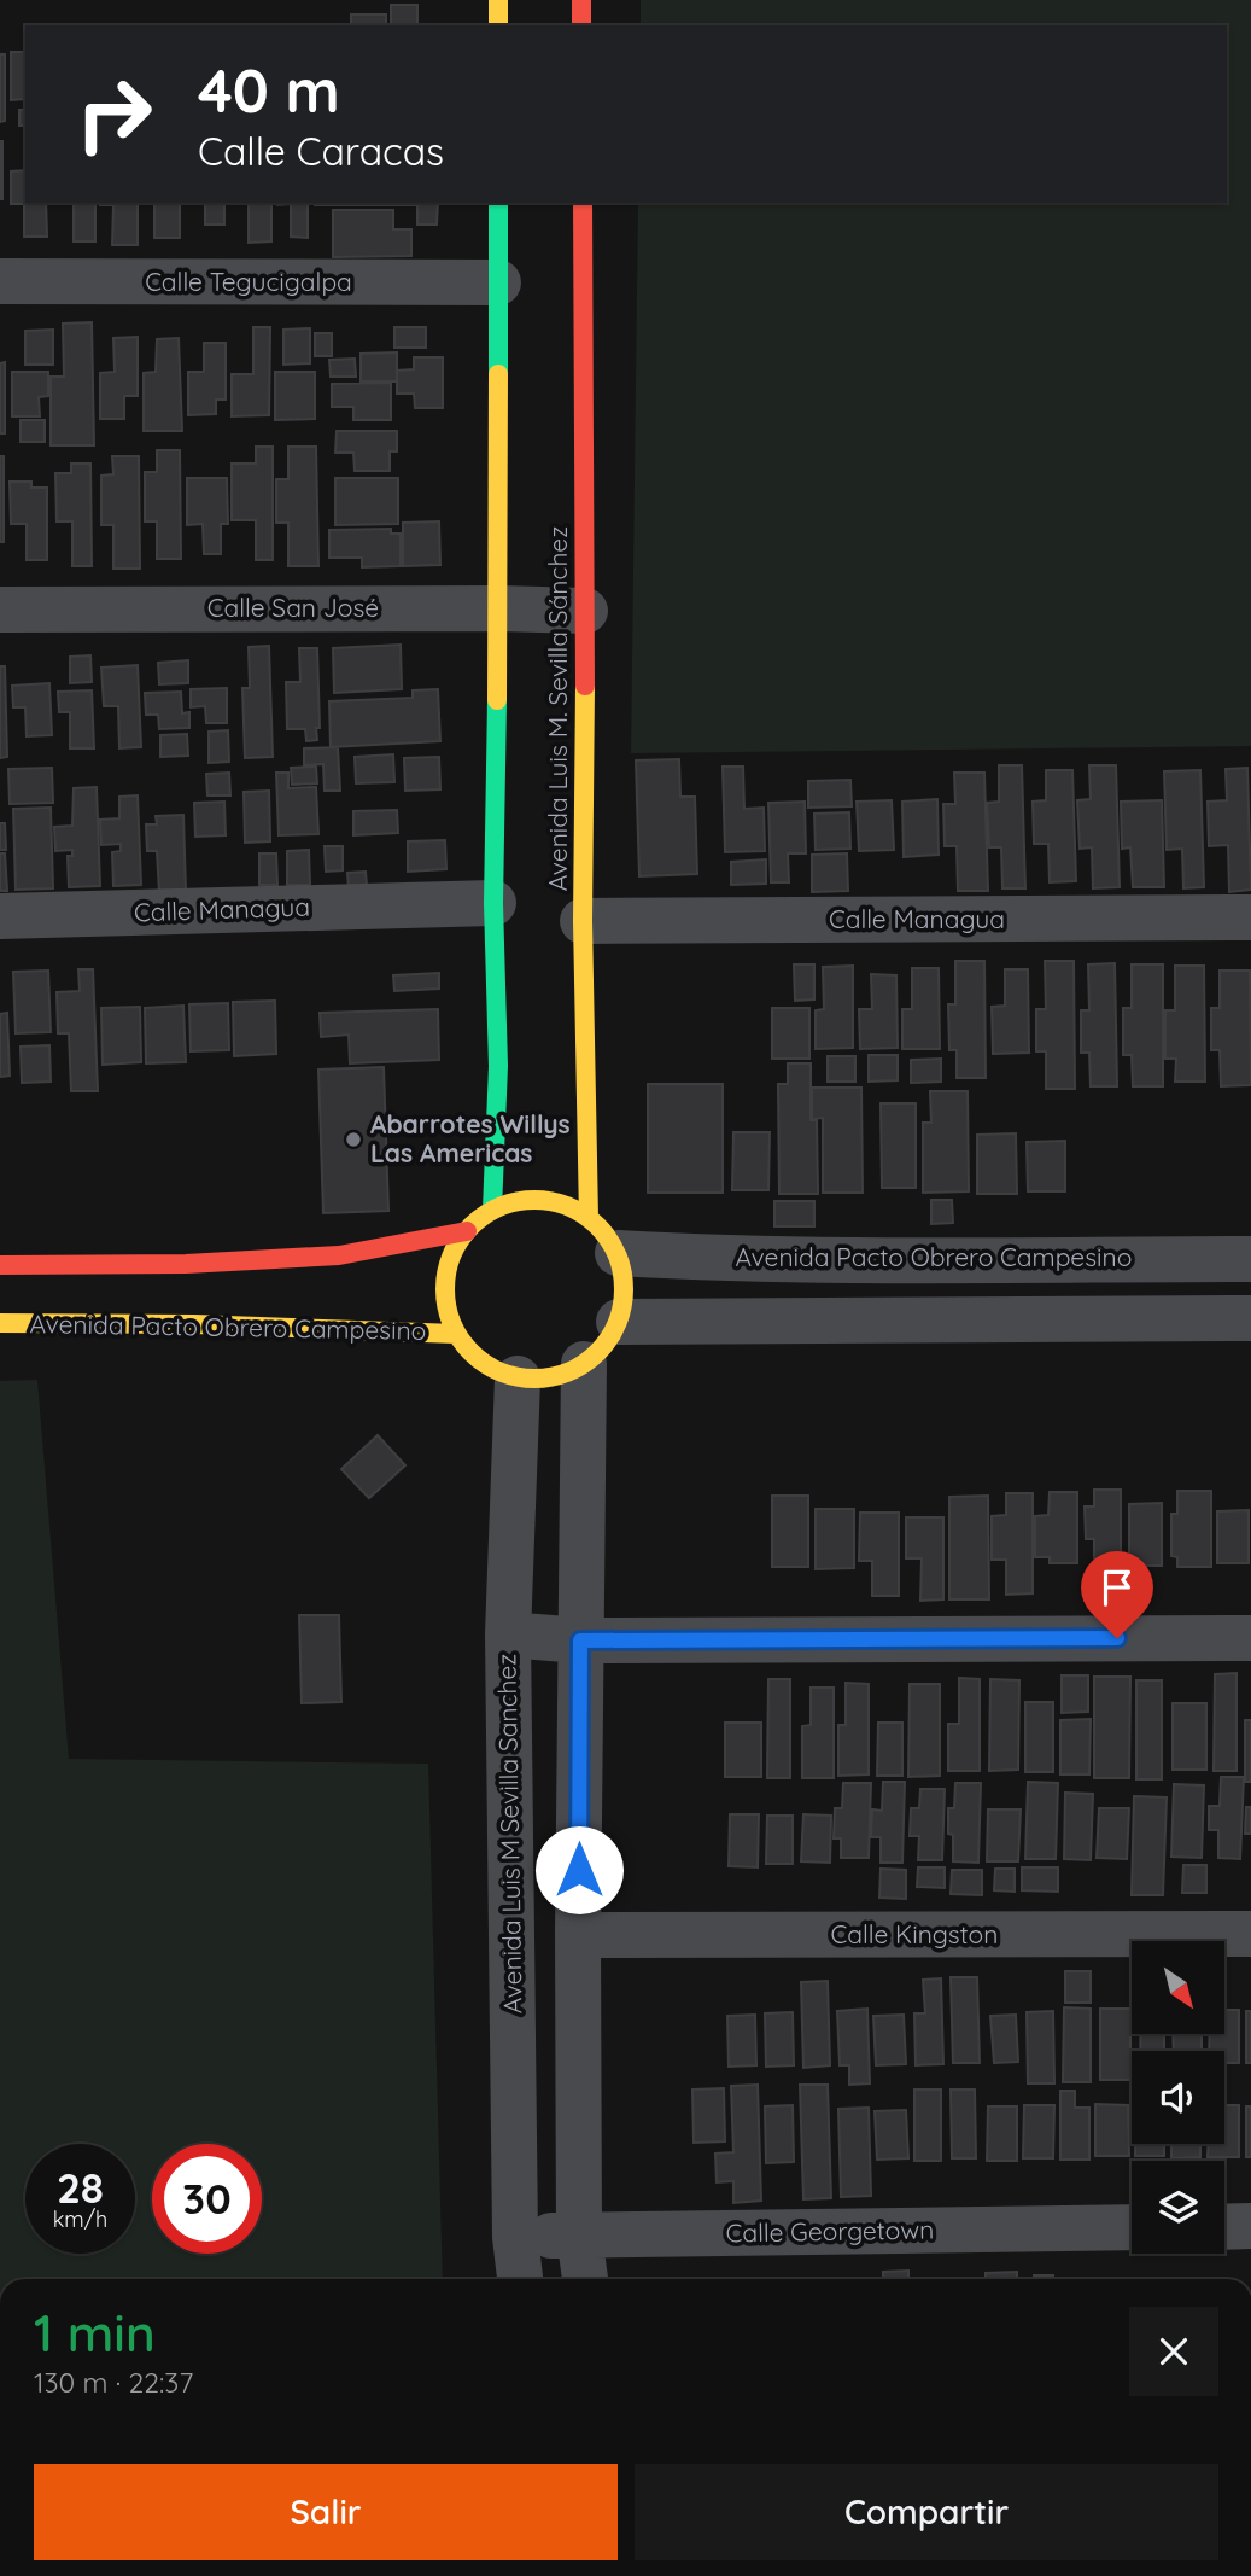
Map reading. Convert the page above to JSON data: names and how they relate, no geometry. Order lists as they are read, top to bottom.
{
  "streets": {
    "street": [
      "Calle Tegucigalpa",
      "Calle San José",
      "Avenida Luis M. Sevilla Sánchez",
      "Calle Managua",
      "Avenida Pacto Obrero Campesino",
      "Avenida Luis M Sevilla Sanchez",
      "Calle Kingston",
      "Calle Georgetown"
    ]
  },
  "crossings": [
    ["Calle San José", "Avenida Luis M. Sevilla Sánchez"],
    ["Avenida Luis M. Sevilla Sánchez", "Calle Managua"],
    ["Avenida Luis M. Sevilla Sánchez", "Avenida Pacto Obrero Campesino"],
    ["Avenida Luis M. Sevilla Sánchez", "Avenida Luis M Sevilla Sanchez"],
    ["Avenida Pacto Obrero Campesino", "Avenida Luis M Sevilla Sanchez"],
    ["Avenida Luis M Sevilla Sanchez", "Calle Georgetown"]
  ],
  "places": ["Abarrotes Willys Las Americas"],
  "north": "bottom right",
  "page": {
    "turn": ["40 m", "Calle Caracas"],
    "speed": "28 km/h",
    "limit": "30",
    "heading": ["1 min", "130 m · 22:37"],
    "buttons": ["Salir", "Compartir"]
  }
}
